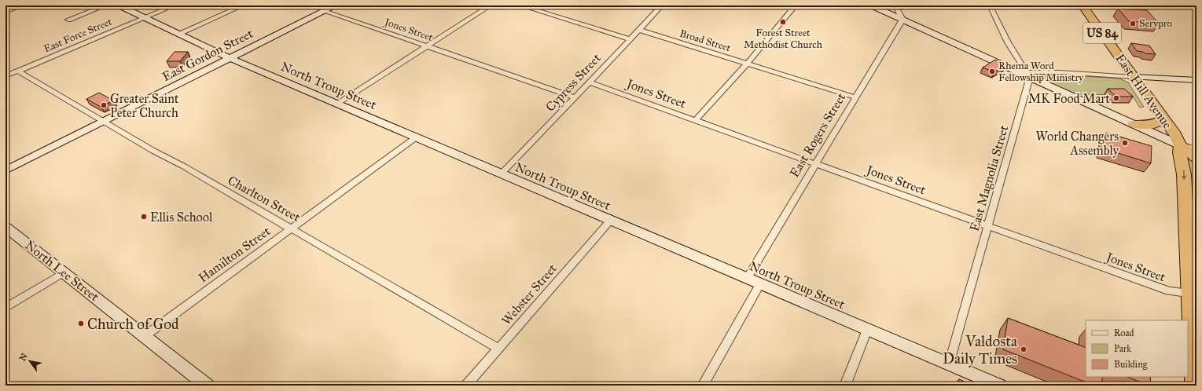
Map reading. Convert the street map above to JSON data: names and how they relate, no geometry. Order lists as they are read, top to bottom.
{
  "streets": {
    "highway": ["US 84", "East Hill Avenue"],
    "street": [
      "Jones Street",
      "East Force Street",
      "Broad Street",
      "East Gordon Street",
      "Cypress Street",
      "North Troup Street",
      "East Rogers Street",
      "East Magnolia Street",
      "Charlton Street",
      "Hamilton Street",
      "North Lee Street",
      "Webster Street"
    ]
  },
  "crossings": [
    ["Jones Street", "US 84"],
    ["Jones Street", "East Gordon Street"],
    ["Jones Street", "Cypress Street"],
    ["Jones Street", "East Rogers Street"],
    ["Jones Street", "East Magnolia Street"],
    ["US 84", "East Hill Avenue"],
    ["East Force Street", "North Troup Street"],
    ["East Force Street", "Charlton Street"],
    ["Broad Street", "Cypress Street"],
    ["Broad Street", "East Rogers Street"],
    ["East Gordon Street", "North Troup Street"],
    ["East Gordon Street", "Charlton Street"],
    ["Cypress Street", "North Troup Street"],
    ["North Troup Street", "East Rogers Street"],
    ["North Troup Street", "East Magnolia Street"],
    ["North Troup Street", "Hamilton Street"],
    ["North Troup Street", "Webster Street"],
    ["Charlton Street", "Hamilton Street"],
    ["Charlton Street", "Webster Street"],
    ["Hamilton Street", "North Lee Street"]
  ],
  "places": [
    "Forest Street Methodist Church",
    "Servpro",
    "Rhema Word Fellowship Ministry",
    "MK Food Mart",
    "Greater Saint Peter Church",
    "World Changers Assembly",
    "Ellis School",
    "Church of God",
    "Valdosta Daily Times"
  ],
  "legend": ["Road", "Park", "Building"],
  "north": "top left"
}
